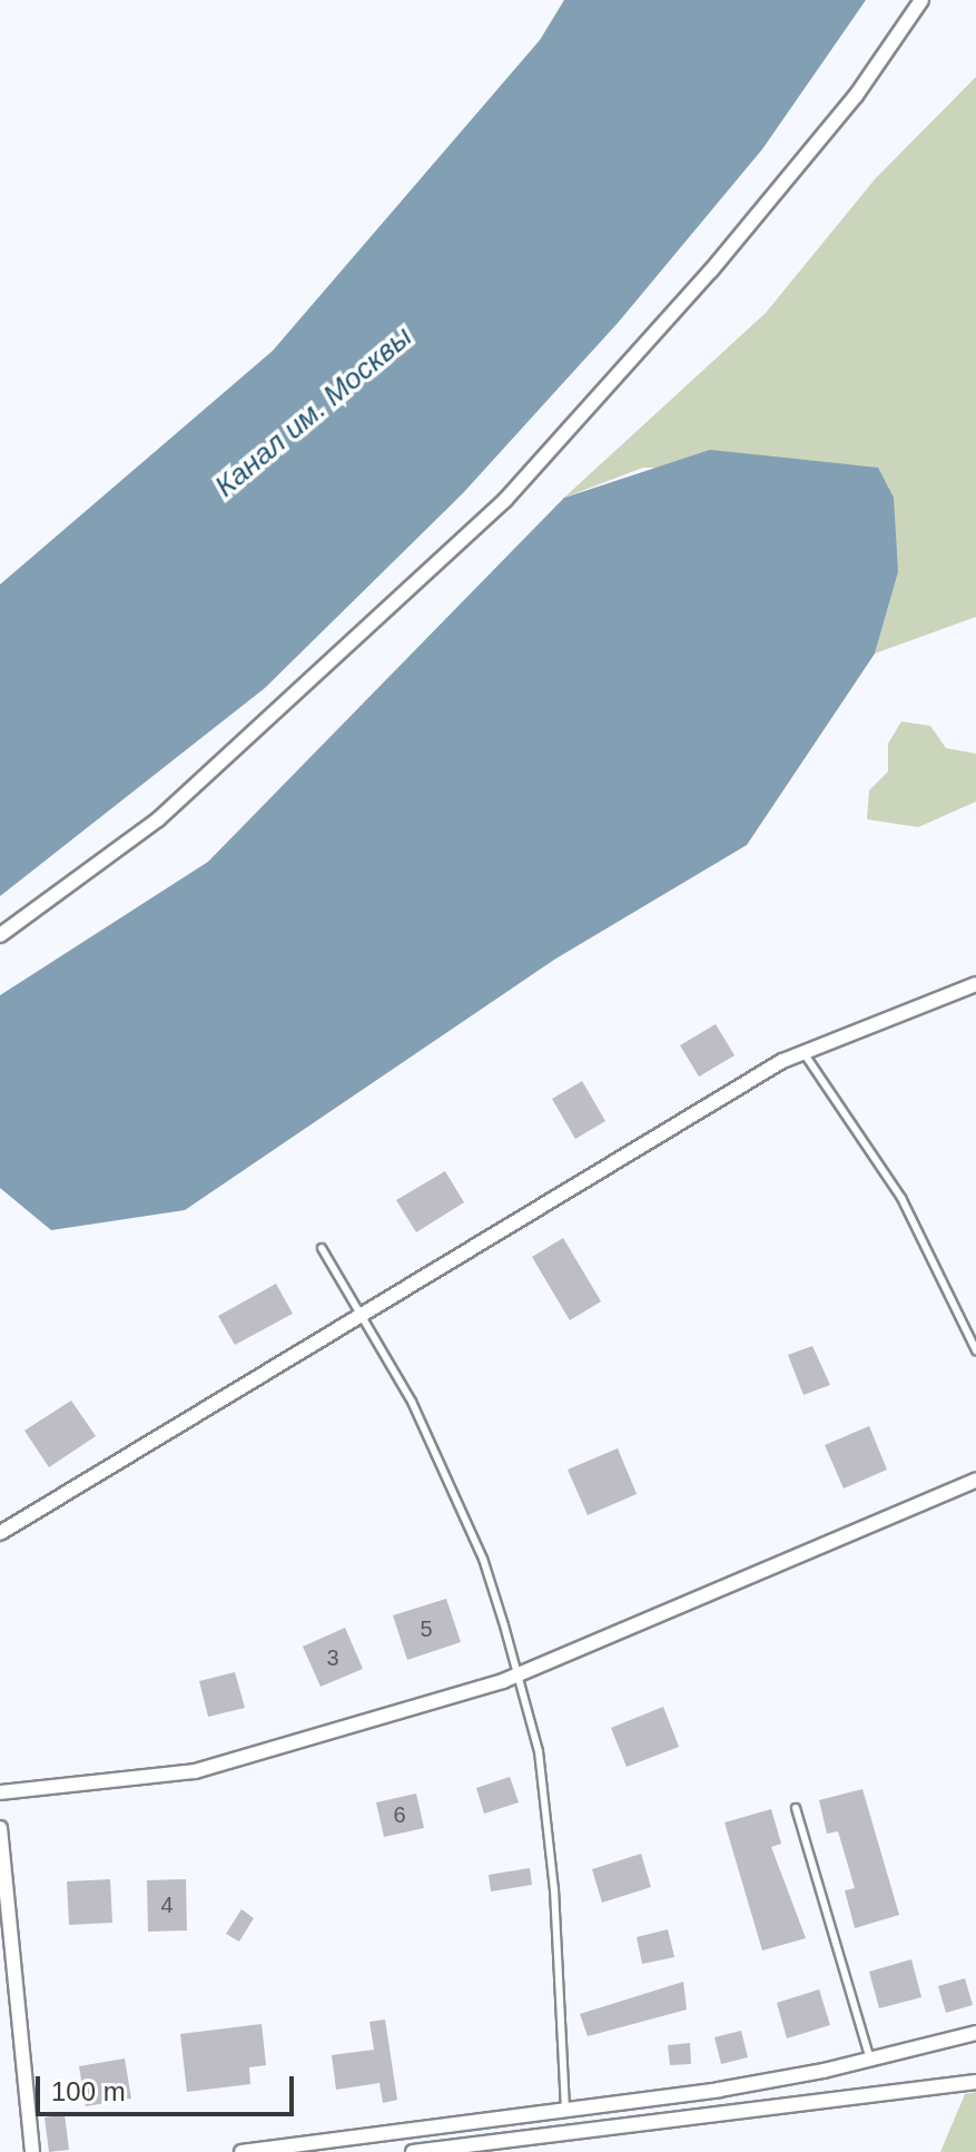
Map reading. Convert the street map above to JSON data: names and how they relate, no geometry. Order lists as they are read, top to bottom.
{
  "water": ["Канал им. Москвы"],
  "house_numbers": [
    "5",
    "3",
    "6",
    "4"
  ],
  "scale_bar": "100 m"
}
